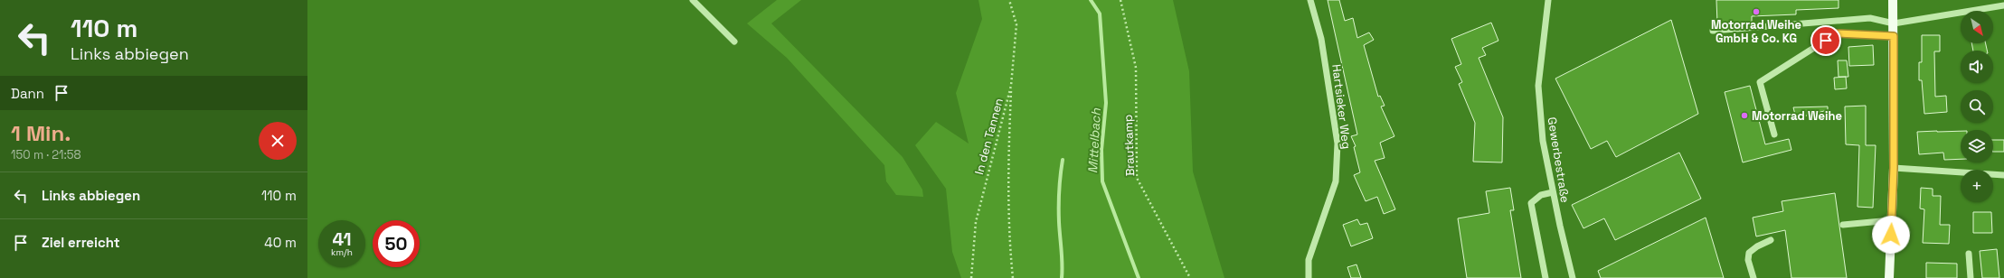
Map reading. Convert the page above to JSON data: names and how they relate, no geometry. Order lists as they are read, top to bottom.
{
  "streets": {
    "street": ["Hartsieker Weg", "Gewerbestraße"],
    "path": ["In den Tannen", "Brautkamp"]
  },
  "water": ["Mittelbach"],
  "places": ["Motorrad Weihe GmbH & Co. KG", "Motorrad Weihe"],
  "north": "bottom right",
  "page": {
    "turn": ["110 m", "Links abbiegen"],
    "map_buttons": "+",
    "then": "Dann",
    "heading": ["1 Min.", "150 m · 21:58"],
    "list": [
      {
        "name": "Links abbiegen",
        "value": "110 m"
      },
      {
        "name": "Ziel erreicht",
        "value": "40 m"
      }
    ],
    "speed": "41 km/h",
    "limit": "50"
  }
}
